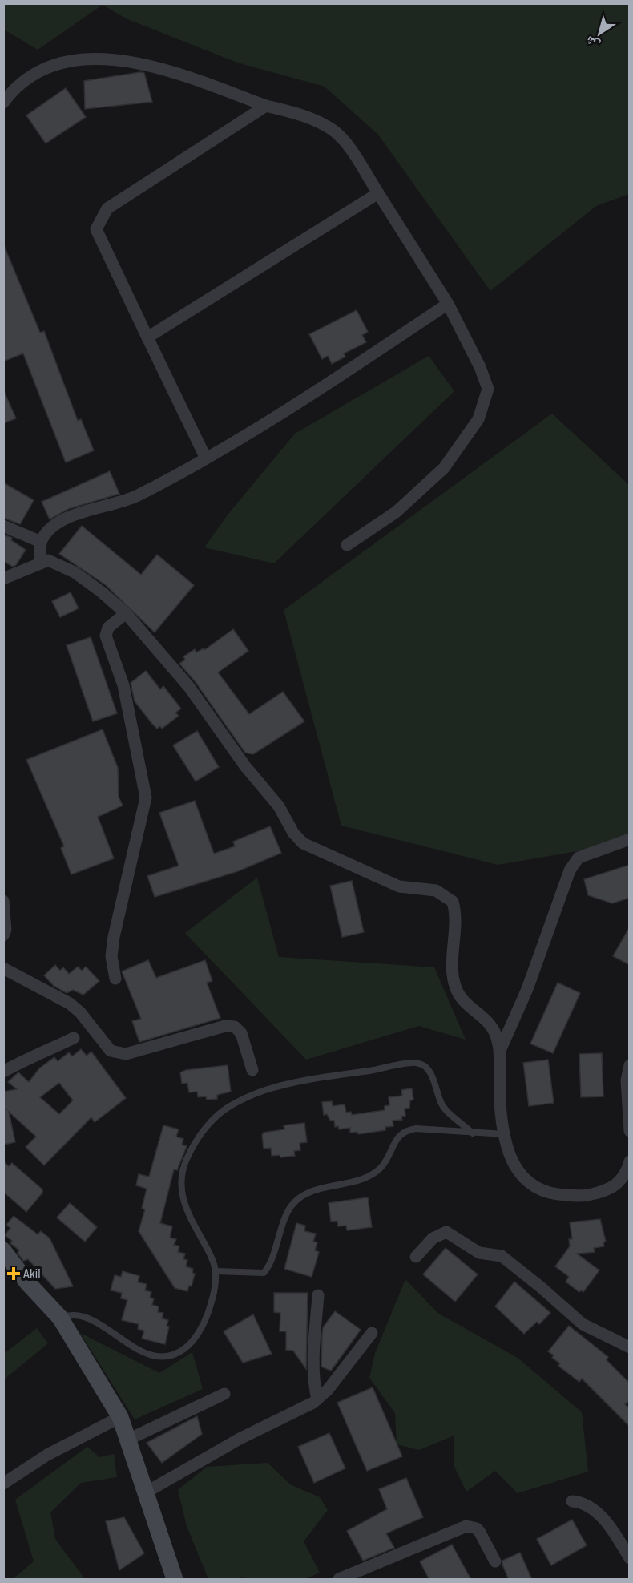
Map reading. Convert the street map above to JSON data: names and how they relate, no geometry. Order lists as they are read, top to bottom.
{
  "places": {
    "health": ["Akil"]
  },
  "north": "bottom left"
}
